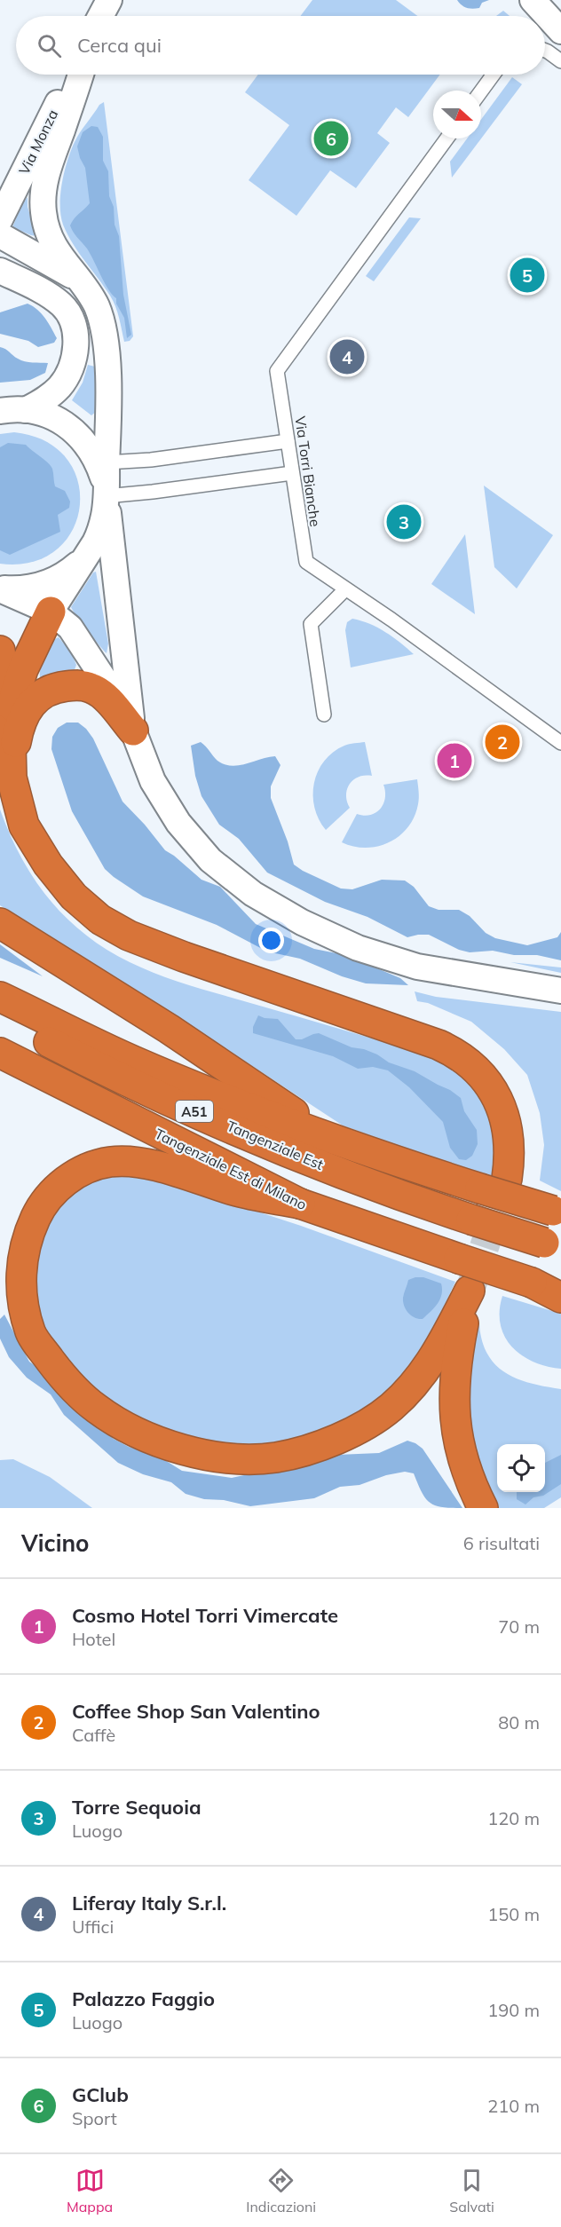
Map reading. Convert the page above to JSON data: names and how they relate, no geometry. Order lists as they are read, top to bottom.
{
  "streets": {
    "highway": ["A51", "Tangenziale Est", "Tangenziale Est di Milano"],
    "street": ["Via Monza"],
    "lane": ["Via Torri Bianche"]
  },
  "crossings": [
    ["A51", "Tangenziale Est di Milano"]
  ],
  "north": "right",
  "page": {
    "search": "Cerca qui",
    "pins": [
      "6",
      "5",
      "4",
      "3",
      "2",
      "1"
    ],
    "heading": ["Vicino", "6 risultati"],
    "list": [
      {
        "mark": "1",
        "name": "Cosmo Hotel Torri Vimercate",
        "note": "Hotel",
        "value": "70 m"
      },
      {
        "mark": "2",
        "name": "Coffee Shop San Valentino",
        "note": "Caffè",
        "value": "80 m"
      },
      {
        "mark": "3",
        "name": "Torre Sequoia",
        "note": "Luogo",
        "value": "120 m"
      },
      {
        "mark": "4",
        "name": "Liferay Italy S.r.l.",
        "note": "Uffici",
        "value": "150 m"
      },
      {
        "mark": "5",
        "name": "Palazzo Faggio",
        "note": "Luogo",
        "value": "190 m"
      },
      {
        "mark": "6",
        "name": "GClub",
        "note": "Sport",
        "value": "210 m"
      }
    ],
    "nav": ["Mappa", "Indicazioni", "Salvati"]
  }
}
